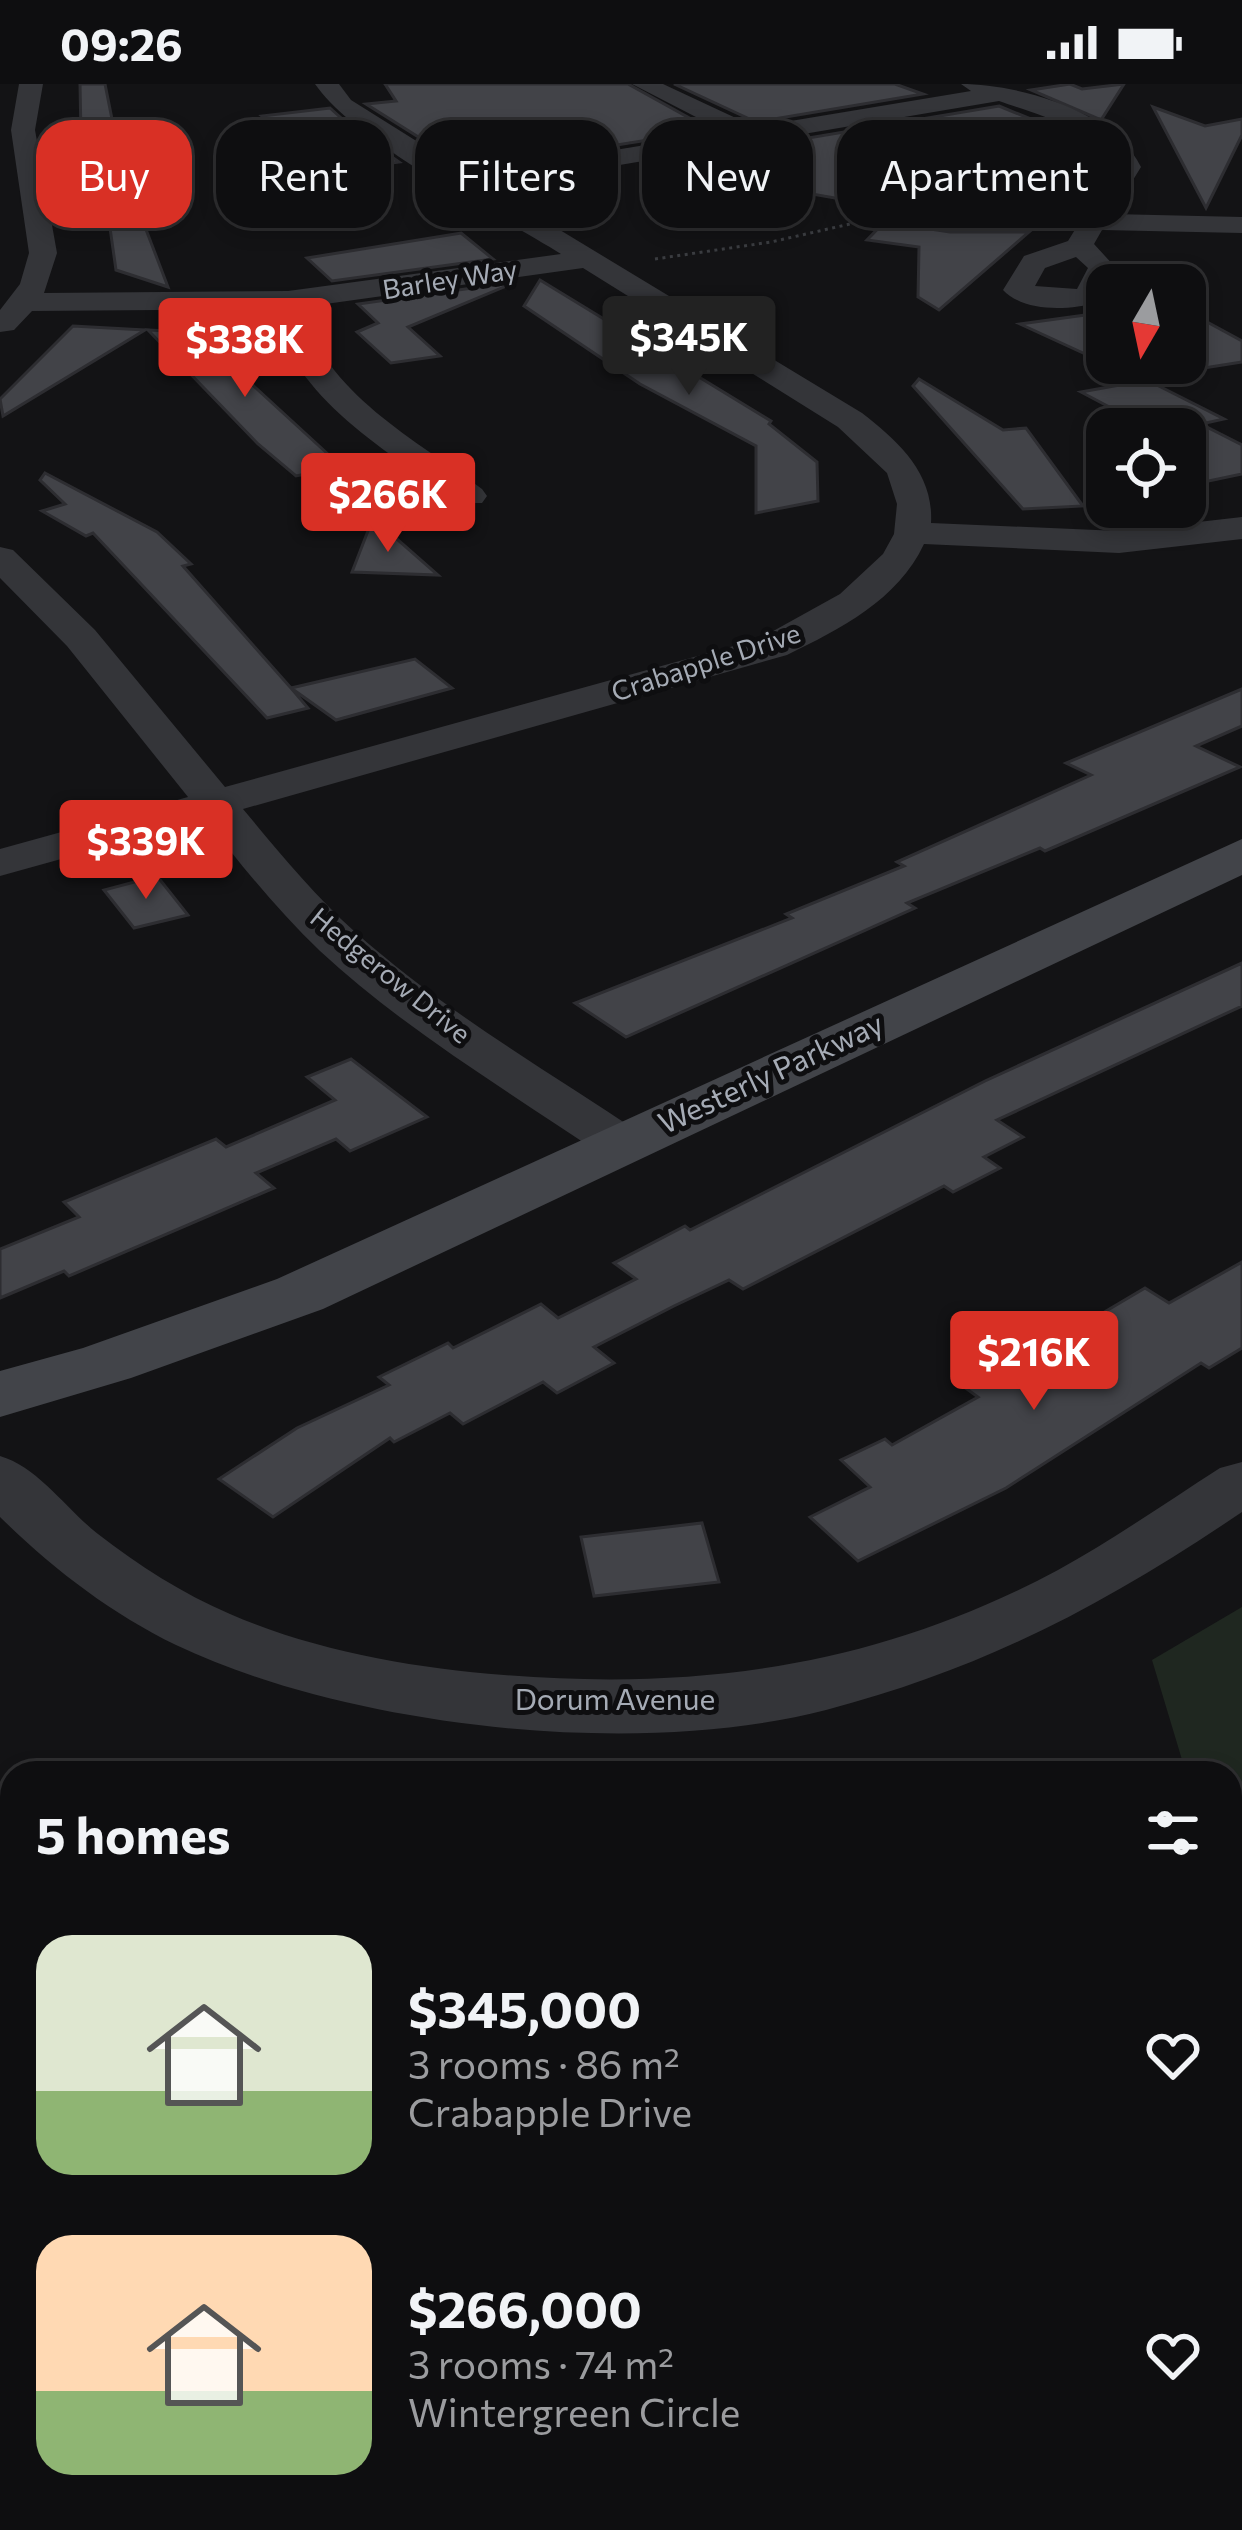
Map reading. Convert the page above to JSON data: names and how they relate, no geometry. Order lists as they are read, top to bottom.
{
  "streets": {
    "main road": ["Westerly Parkway"],
    "street": [
      "Barley Way",
      "Crabapple Drive",
      "Hedgerow Drive",
      "Dorum Avenue"
    ]
  },
  "crossings": [
    ["Crabapple Drive", "Hedgerow Drive"],
    ["Hedgerow Drive", "Westerly Parkway"]
  ],
  "north": "bottom",
  "page": {
    "status": "09:26",
    "chip": [
      "Buy",
      "Rent",
      "Filters",
      "New",
      "Apartment"
    ],
    "price": [
      "$345K",
      "$338K",
      "$266K",
      "$339K",
      "$216K"
    ],
    "heading": "5 homes",
    "list": [
      {
        "name": "$345,000",
        "note": "3 rooms · 86 m² · Crabapple Drive"
      },
      {
        "name": "$266,000",
        "note": "3 rooms · 74 m² · Wintergreen Circle"
      }
    ]
  }
}
